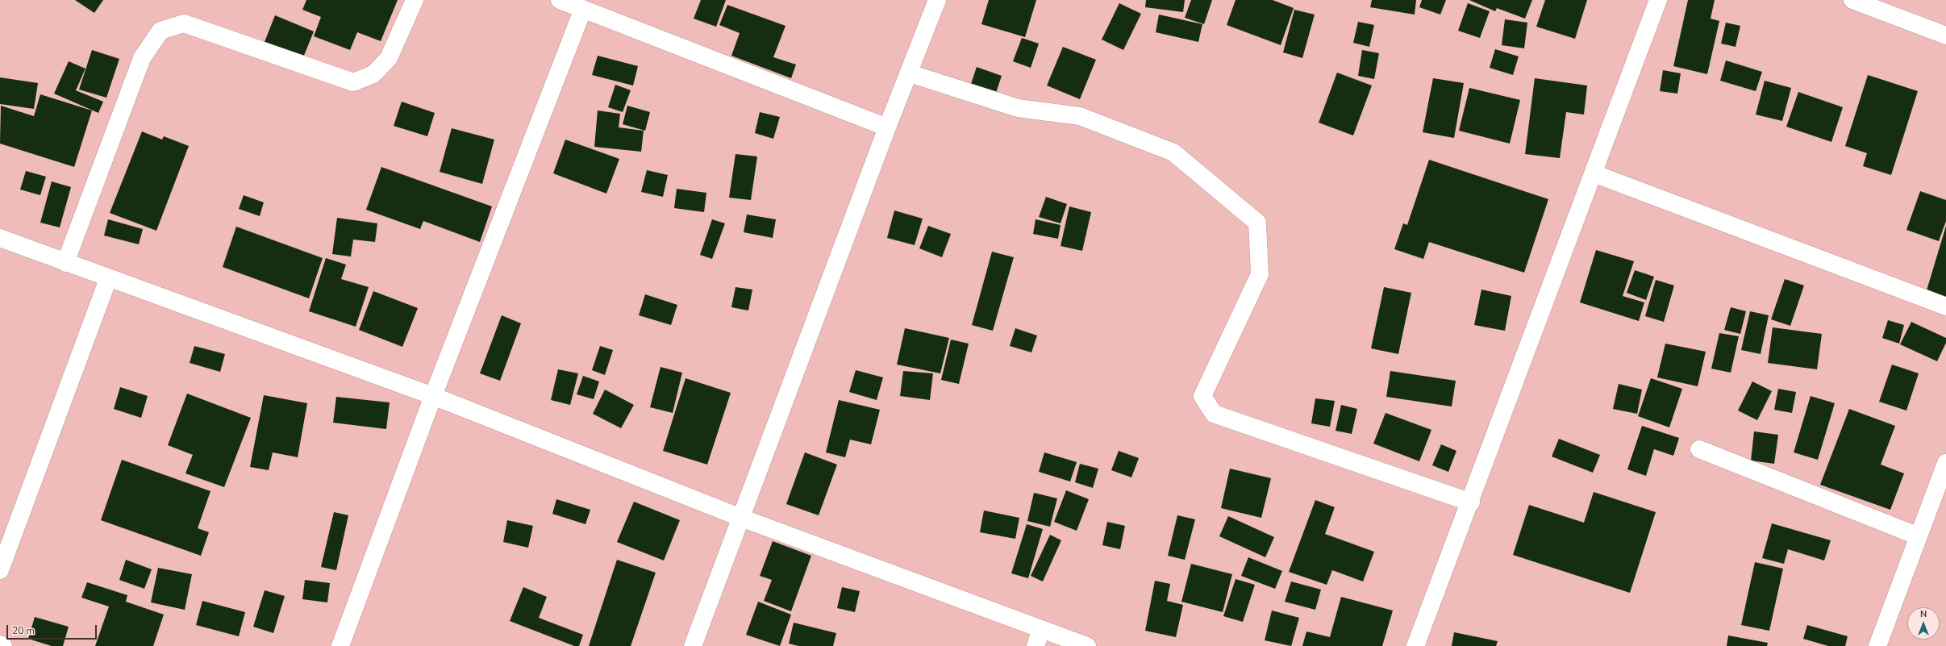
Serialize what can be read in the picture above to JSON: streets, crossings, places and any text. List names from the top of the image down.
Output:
{
  "scale_bar": "20 m",
  "north": "top"
}
